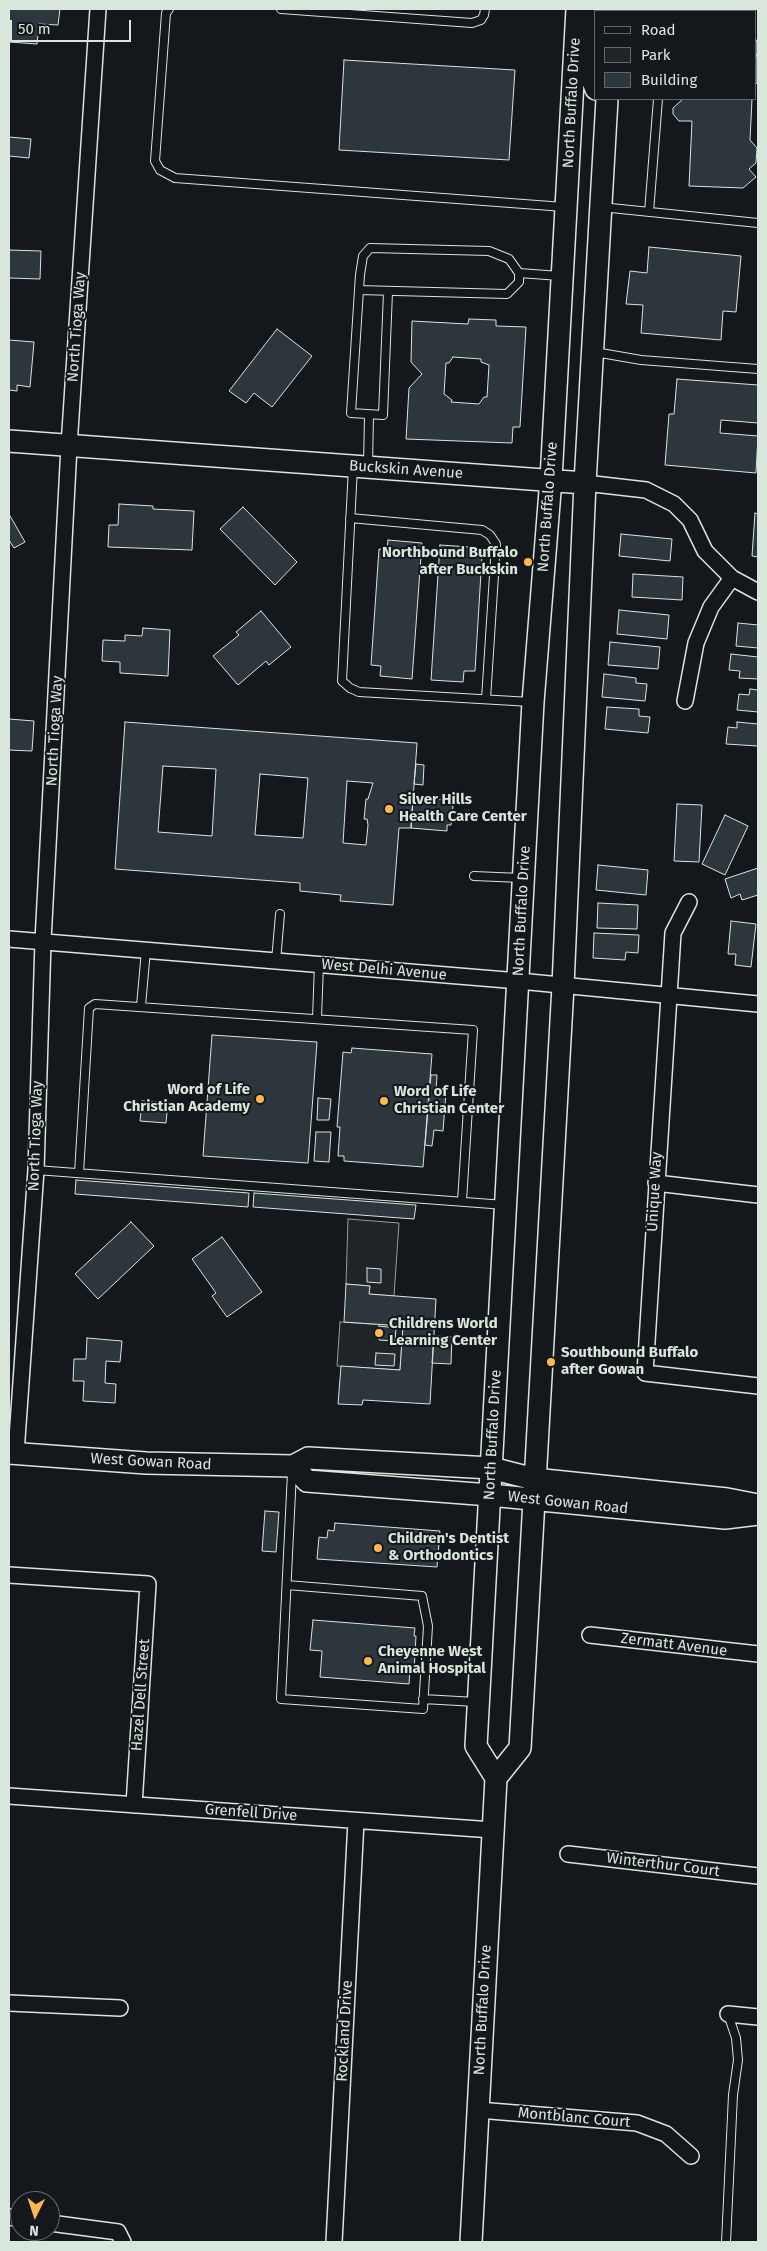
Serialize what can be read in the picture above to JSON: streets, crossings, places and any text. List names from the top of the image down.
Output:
{
  "streets": {
    "main road": ["North Buffalo Drive", "Buckskin Avenue", "West Gowan Road"],
    "street": [
      "North Tioga Way",
      "West Delhi Avenue",
      "Unique Way",
      "Zermatt Avenue",
      "Hazel Dell Street",
      "Grenfell Drive",
      "Winterthur Court",
      "Rockland Drive",
      "Montblanc Court"
    ]
  },
  "crossings": [
    ["North Buffalo Drive", "Buckskin Avenue"],
    ["North Buffalo Drive", "West Delhi Avenue"],
    ["North Buffalo Drive", "West Gowan Road"],
    ["North Buffalo Drive", "Grenfell Drive"],
    ["North Buffalo Drive", "Montblanc Court"],
    ["North Tioga Way", "Buckskin Avenue"],
    ["North Tioga Way", "West Delhi Avenue"],
    ["North Tioga Way", "West Gowan Road"],
    ["West Delhi Avenue", "Unique Way"],
    ["Hazel Dell Street", "Grenfell Drive"],
    ["Grenfell Drive", "Rockland Drive"]
  ],
  "places": [
    "Northbound Buffalo after Buckskin",
    "Silver Hills Health Care Center",
    "Word of Life Christian Academy",
    "Word of Life Christian Center",
    "Childrens World Learning Center",
    "Southbound Buffalo after Gowan",
    "Children's Dentist & Orthodontics",
    "Cheyenne West Animal Hospital"
  ],
  "legend": ["Road", "Park", "Building"],
  "scale_bar": "50 m",
  "north": "bottom"
}
